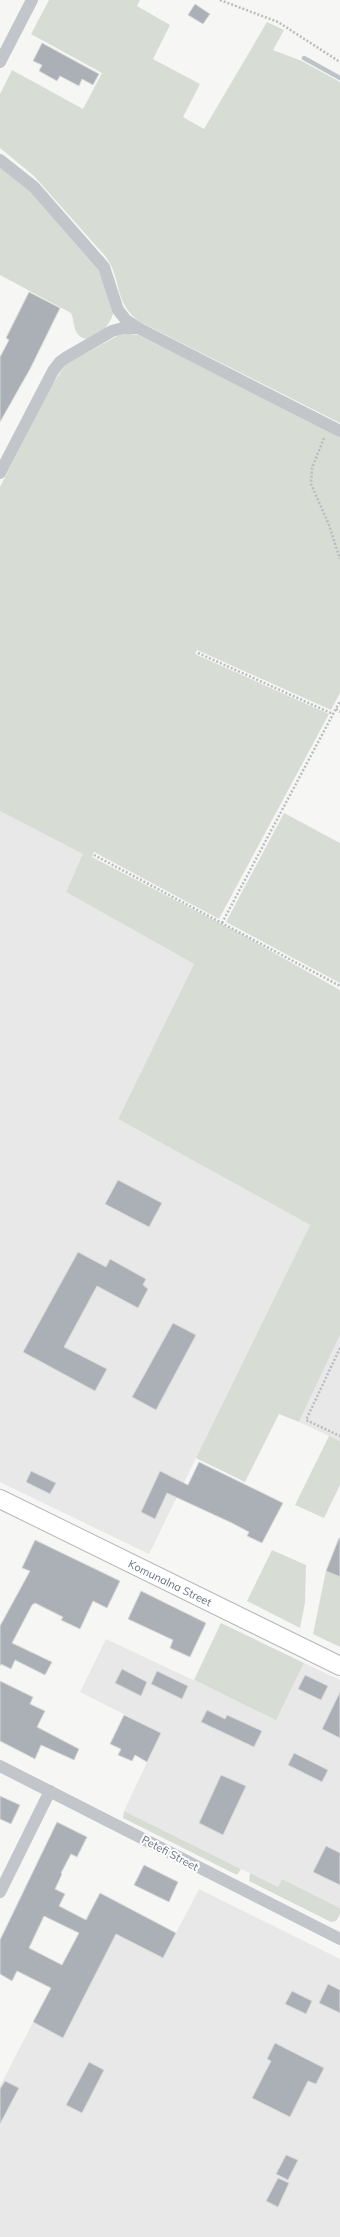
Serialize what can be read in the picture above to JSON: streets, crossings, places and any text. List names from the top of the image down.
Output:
{
  "streets": {
    "main road": ["Komunalna Street"],
    "street": ["Petefi Street"]
  }
}
